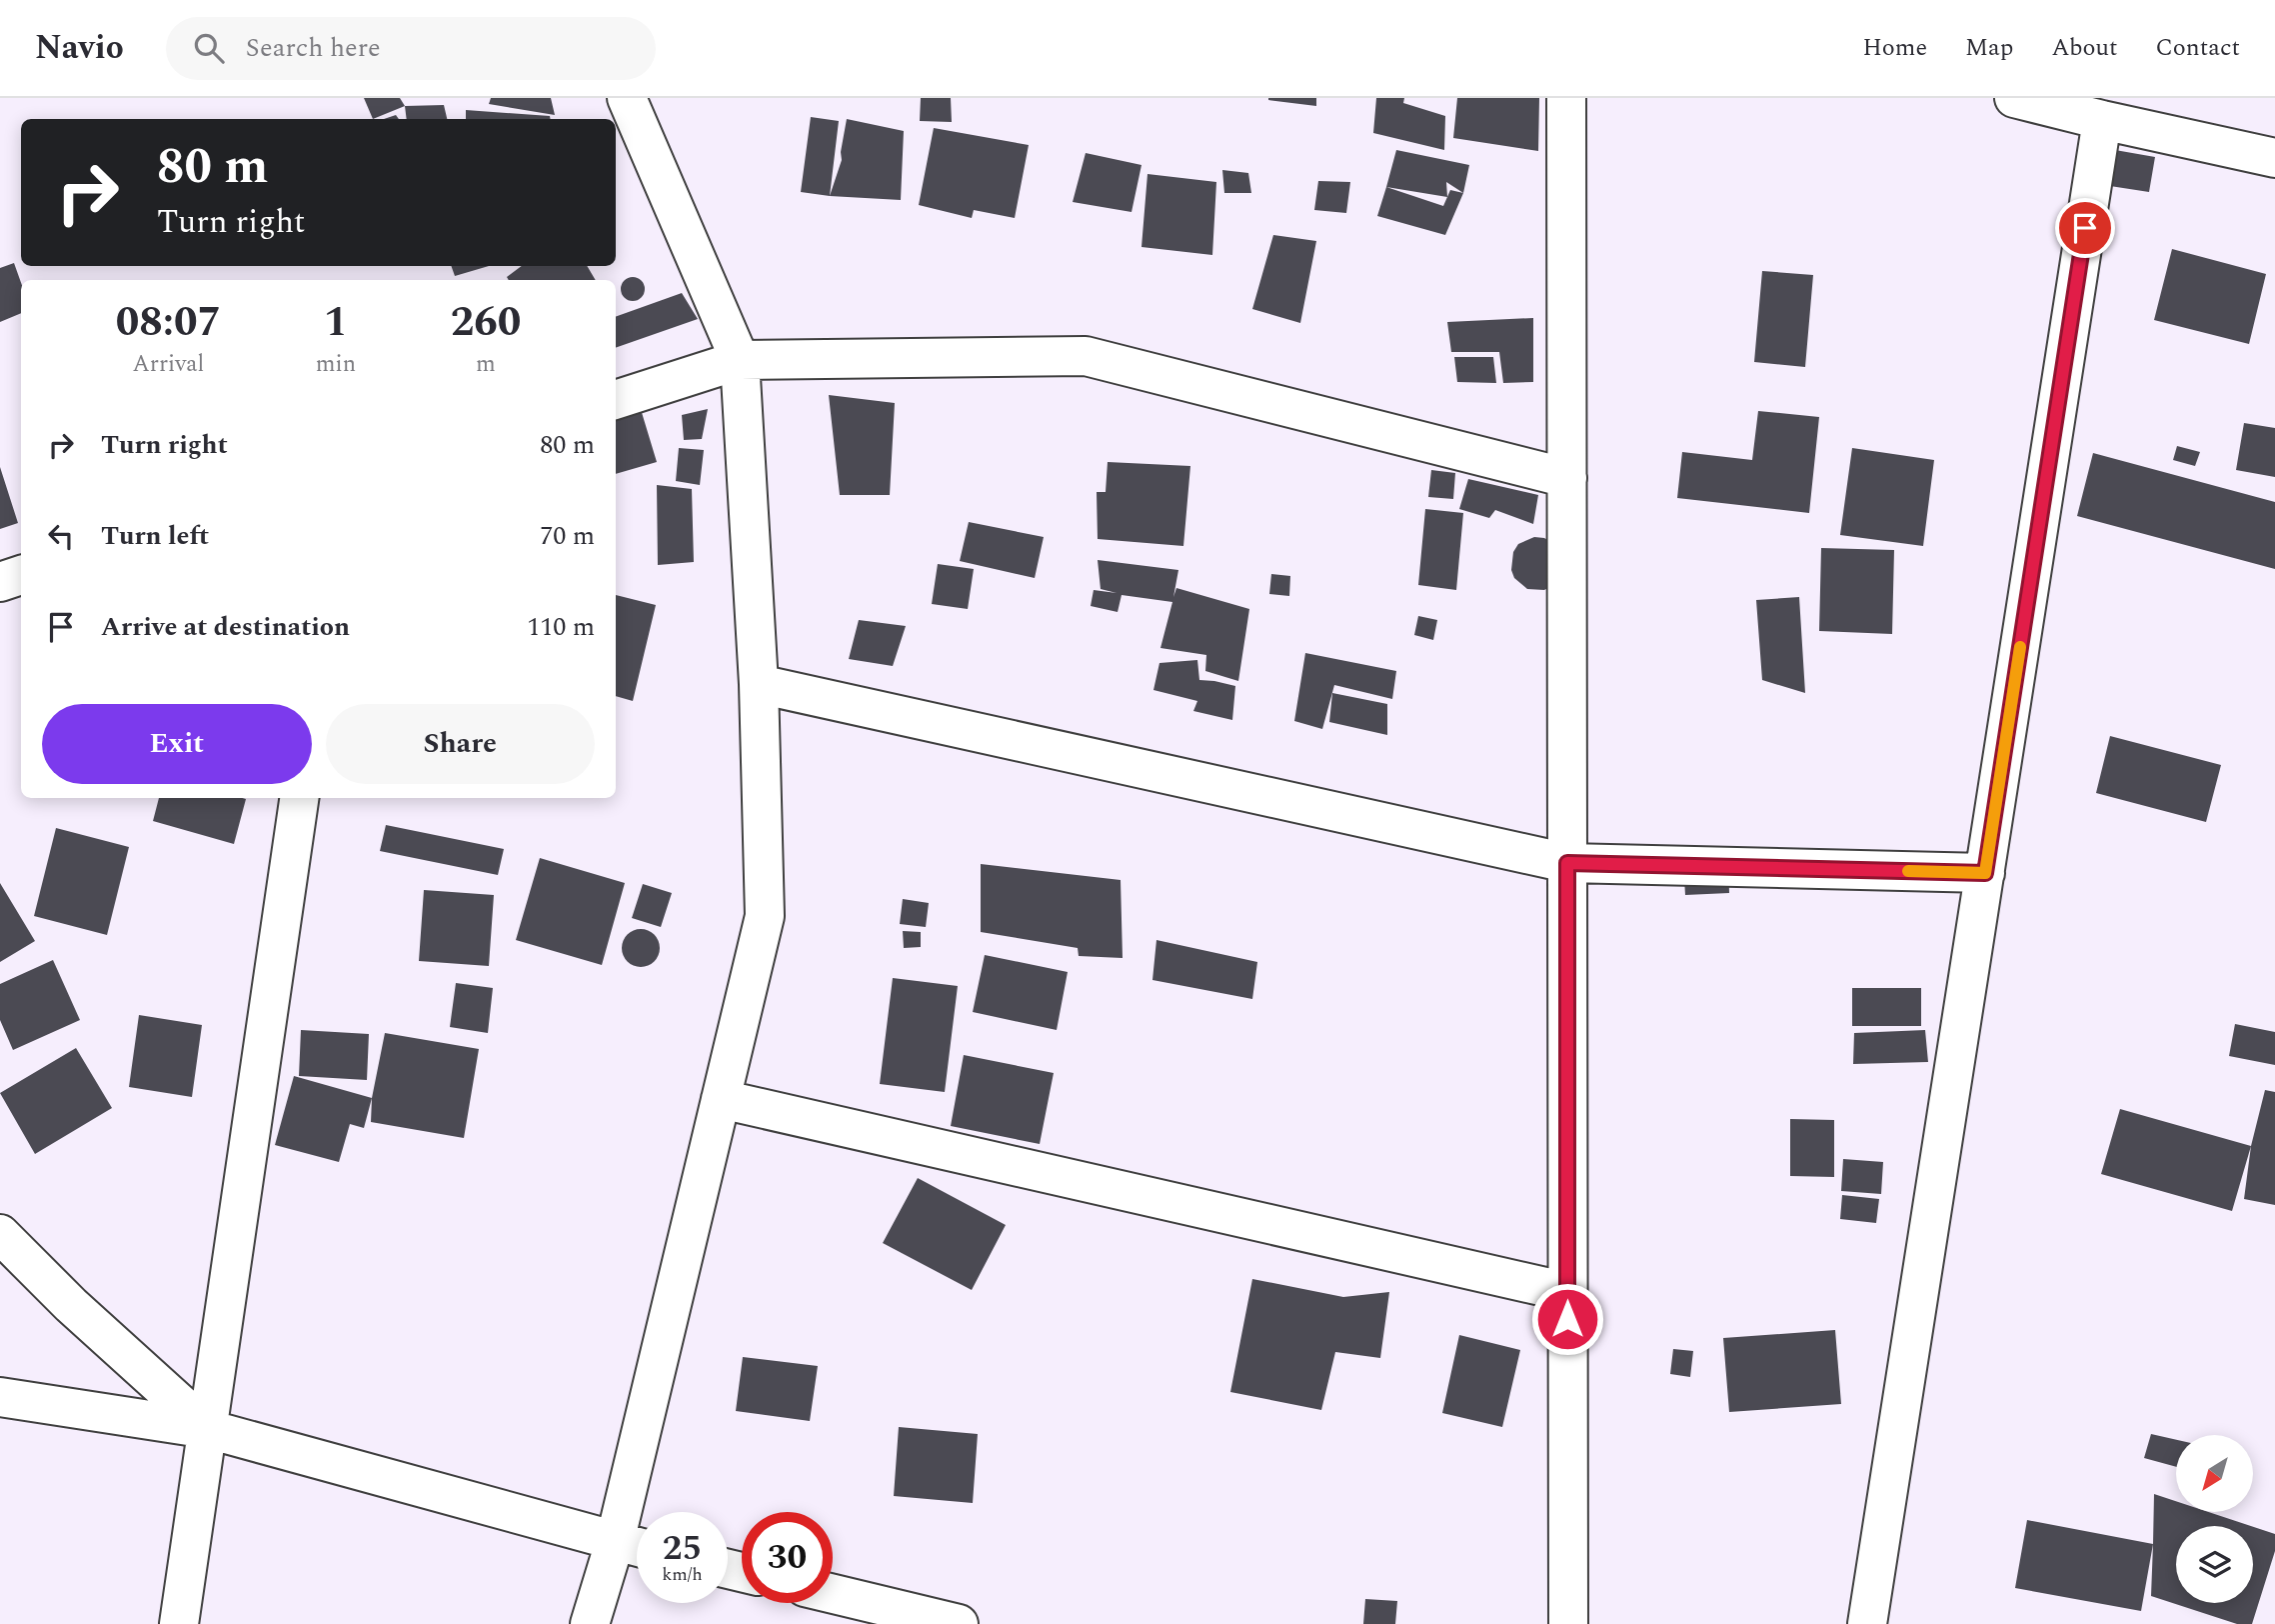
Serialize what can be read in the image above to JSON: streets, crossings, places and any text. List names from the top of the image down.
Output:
{
  "north": "bottom left",
  "page": {
    "header": "Navio",
    "search": "Search here",
    "nav": [
      "Home",
      "Map",
      "About",
      "Contact"
    ],
    "turn": ["80 m", "Turn right"],
    "eta": [
      "08:07",
      "Arrival",
      "1",
      "min",
      "260",
      "m"
    ],
    "list": [
      {
        "name": "Turn right",
        "value": "80 m"
      },
      {
        "name": "Turn left",
        "value": "70 m"
      },
      {
        "name": "Arrive at destination",
        "value": "110 m"
      }
    ],
    "buttons": ["Exit", "Share"],
    "speed": "25 km/h",
    "limit": "30"
  }
}
